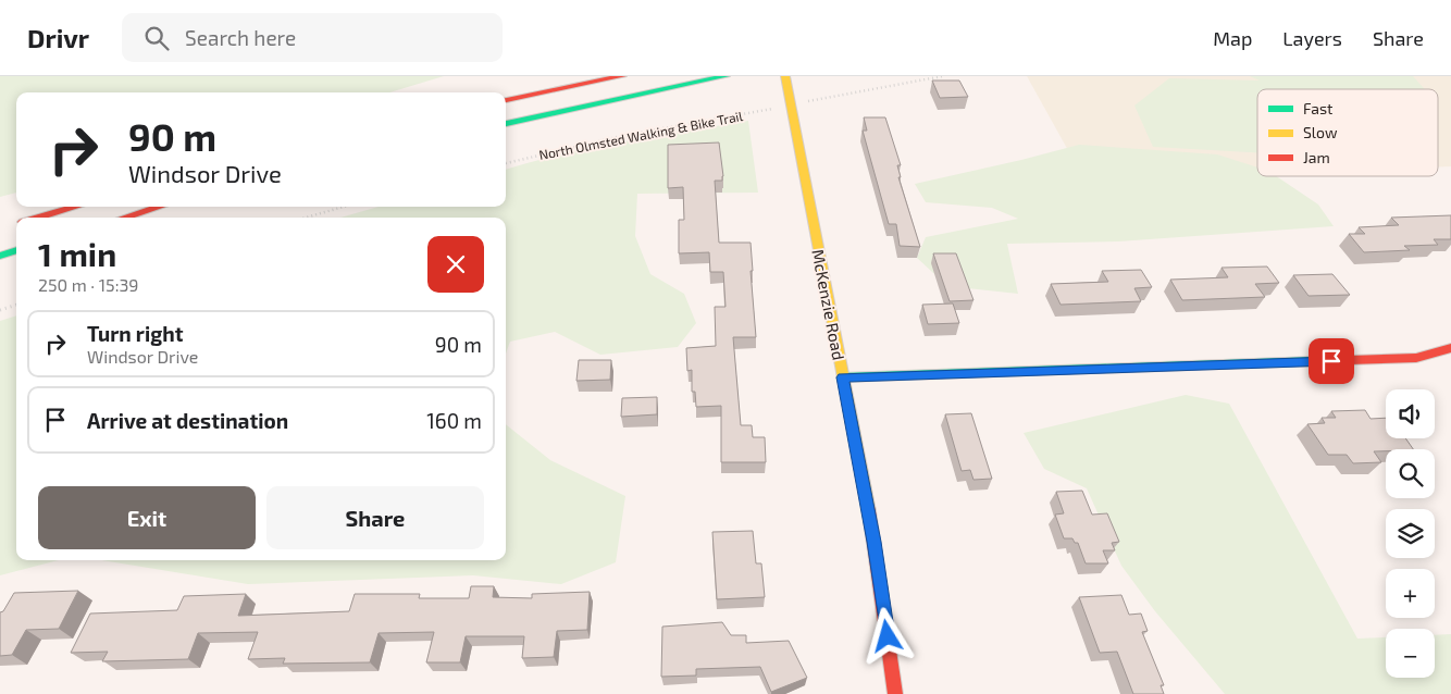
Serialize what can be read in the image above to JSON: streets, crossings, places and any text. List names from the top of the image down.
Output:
{
  "streets": {
    "main road": ["McKenzie Road"],
    "path": ["North Olmsted Walking & Bike Trail"]
  },
  "legend": ["Fast", "Slow", "Jam"],
  "page": {
    "header": "Drivr",
    "search": "Search here",
    "nav": ["Map", "Layers", "Share"],
    "turn": ["90 m", "Windsor Drive"],
    "heading": ["1 min", "250 m · 15:39"],
    "list": [
      {
        "name": "Turn right",
        "note": "Windsor Drive",
        "value": "90 m"
      },
      {
        "name": "Arrive at destination",
        "value": "160 m"
      }
    ],
    "map_buttons": ["+", "−"],
    "buttons": ["Exit", "Share"]
  }
}
